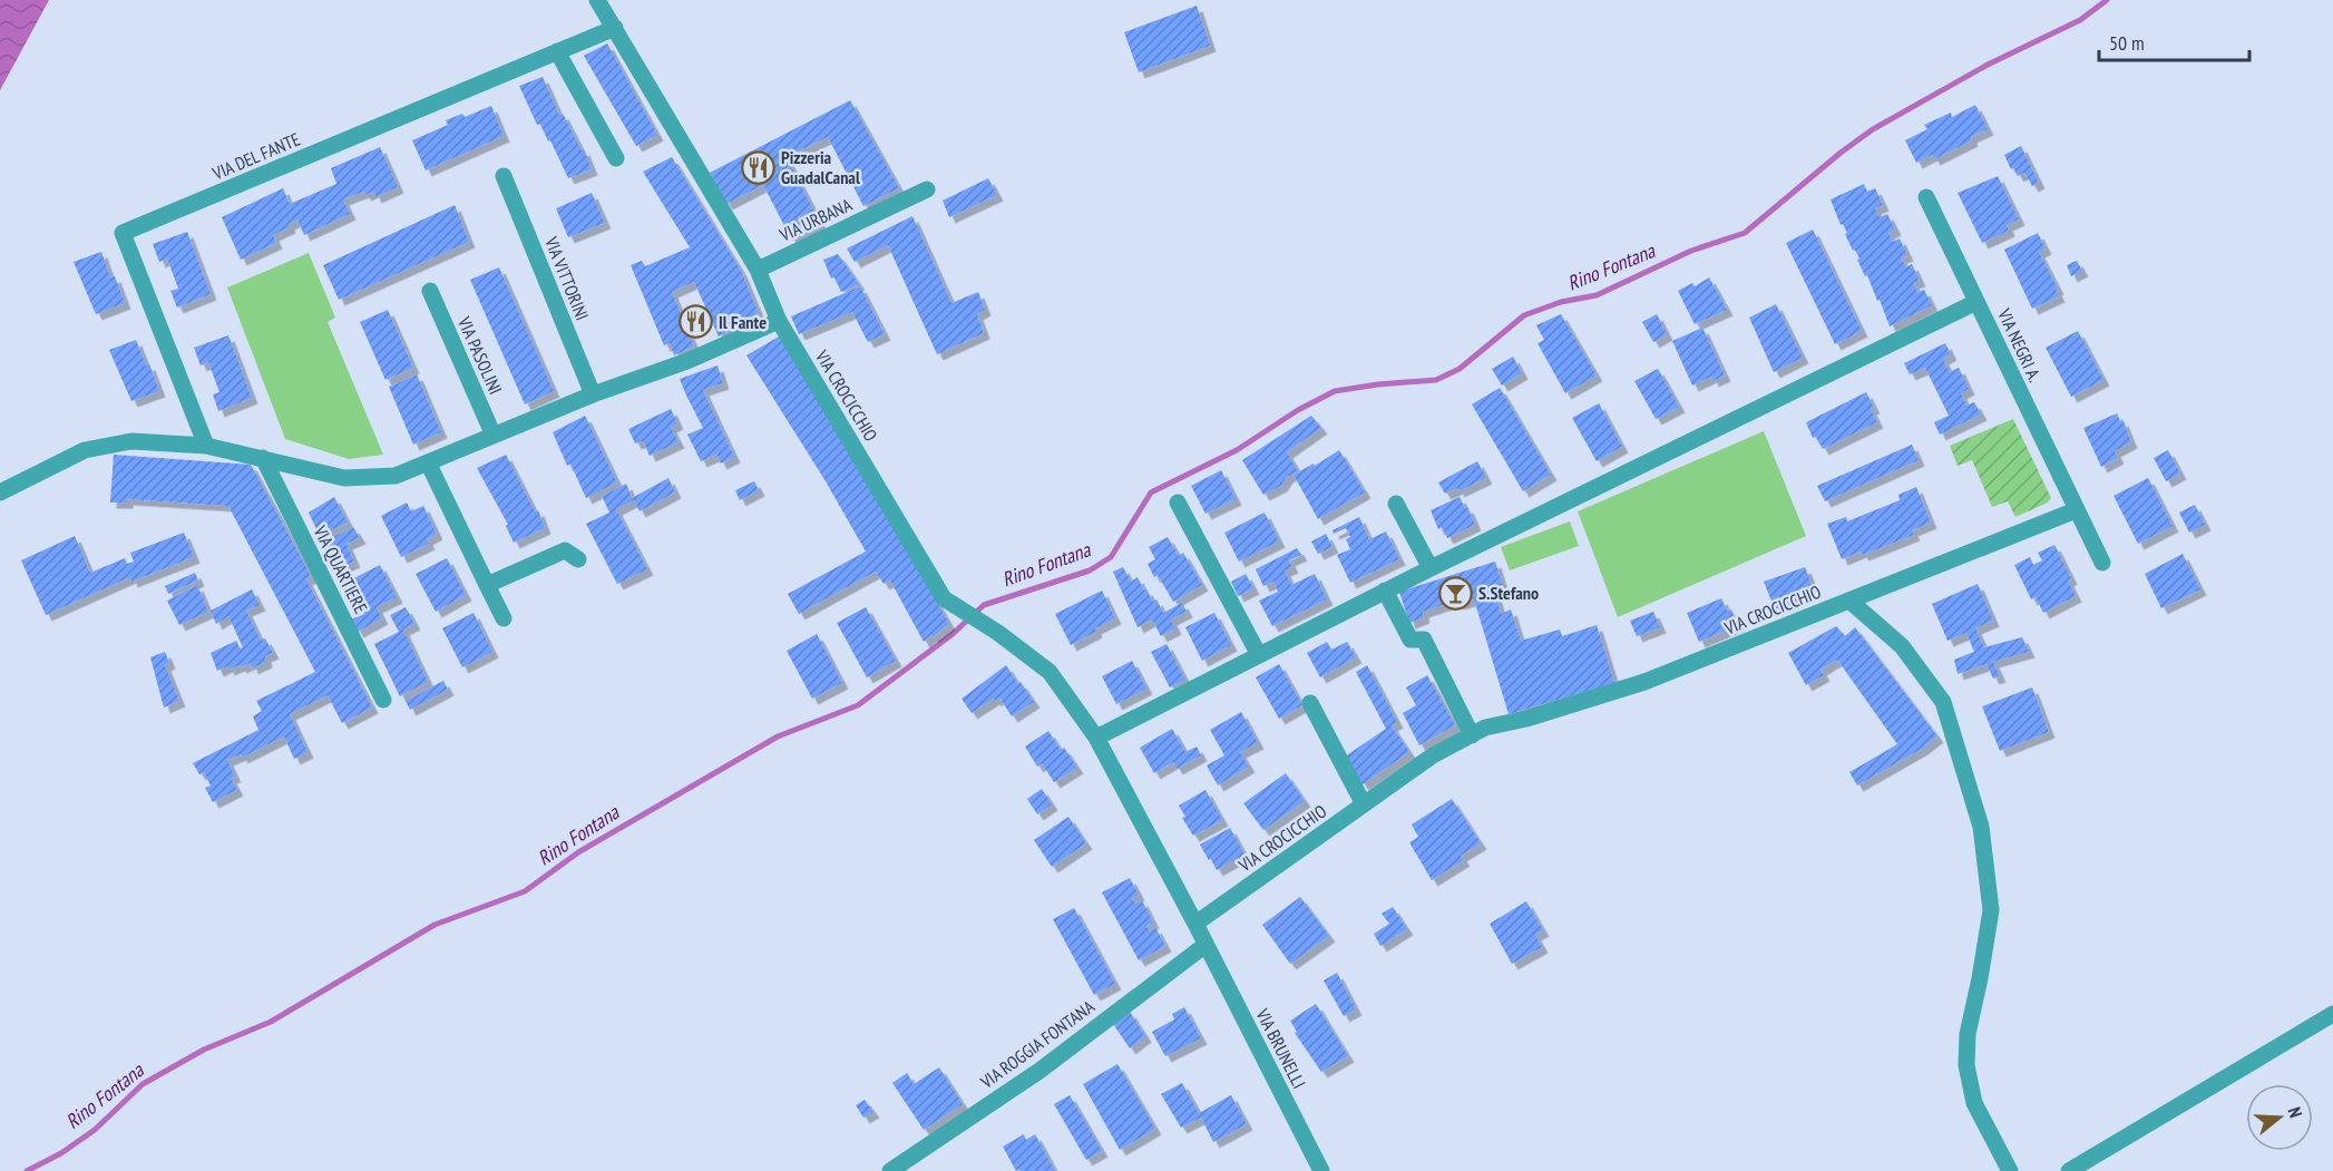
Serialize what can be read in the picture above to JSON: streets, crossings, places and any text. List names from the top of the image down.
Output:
{
  "streets": {
    "street": [
      "VIA DEL FANTE",
      "VIA URBANA",
      "VIA VITTORINI",
      "VIA NEGRI A.",
      "VIA PASOLINI",
      "VIA CROCICCHIO",
      "VIA QUARTIERE",
      "VIA ROGGIA FONTANA",
      "VIA BRUNELLI"
    ]
  },
  "crossings": [
    ["VIA DEL FANTE", "VIA CROCICCHIO"],
    ["VIA URBANA", "VIA CROCICCHIO"],
    ["VIA CROCICCHIO", "VIA ROGGIA FONTANA"],
    ["VIA CROCICCHIO", "VIA BRUNELLI"],
    ["VIA ROGGIA FONTANA", "VIA BRUNELLI"]
  ],
  "water": ["Rino Fontana"],
  "places": {
    "restaurant": ["Pizzeria GuadalCanal", "Il Fante"],
    "bar": ["S.Stefano"]
  },
  "scale_bar": "50 m",
  "north": "right"
}
